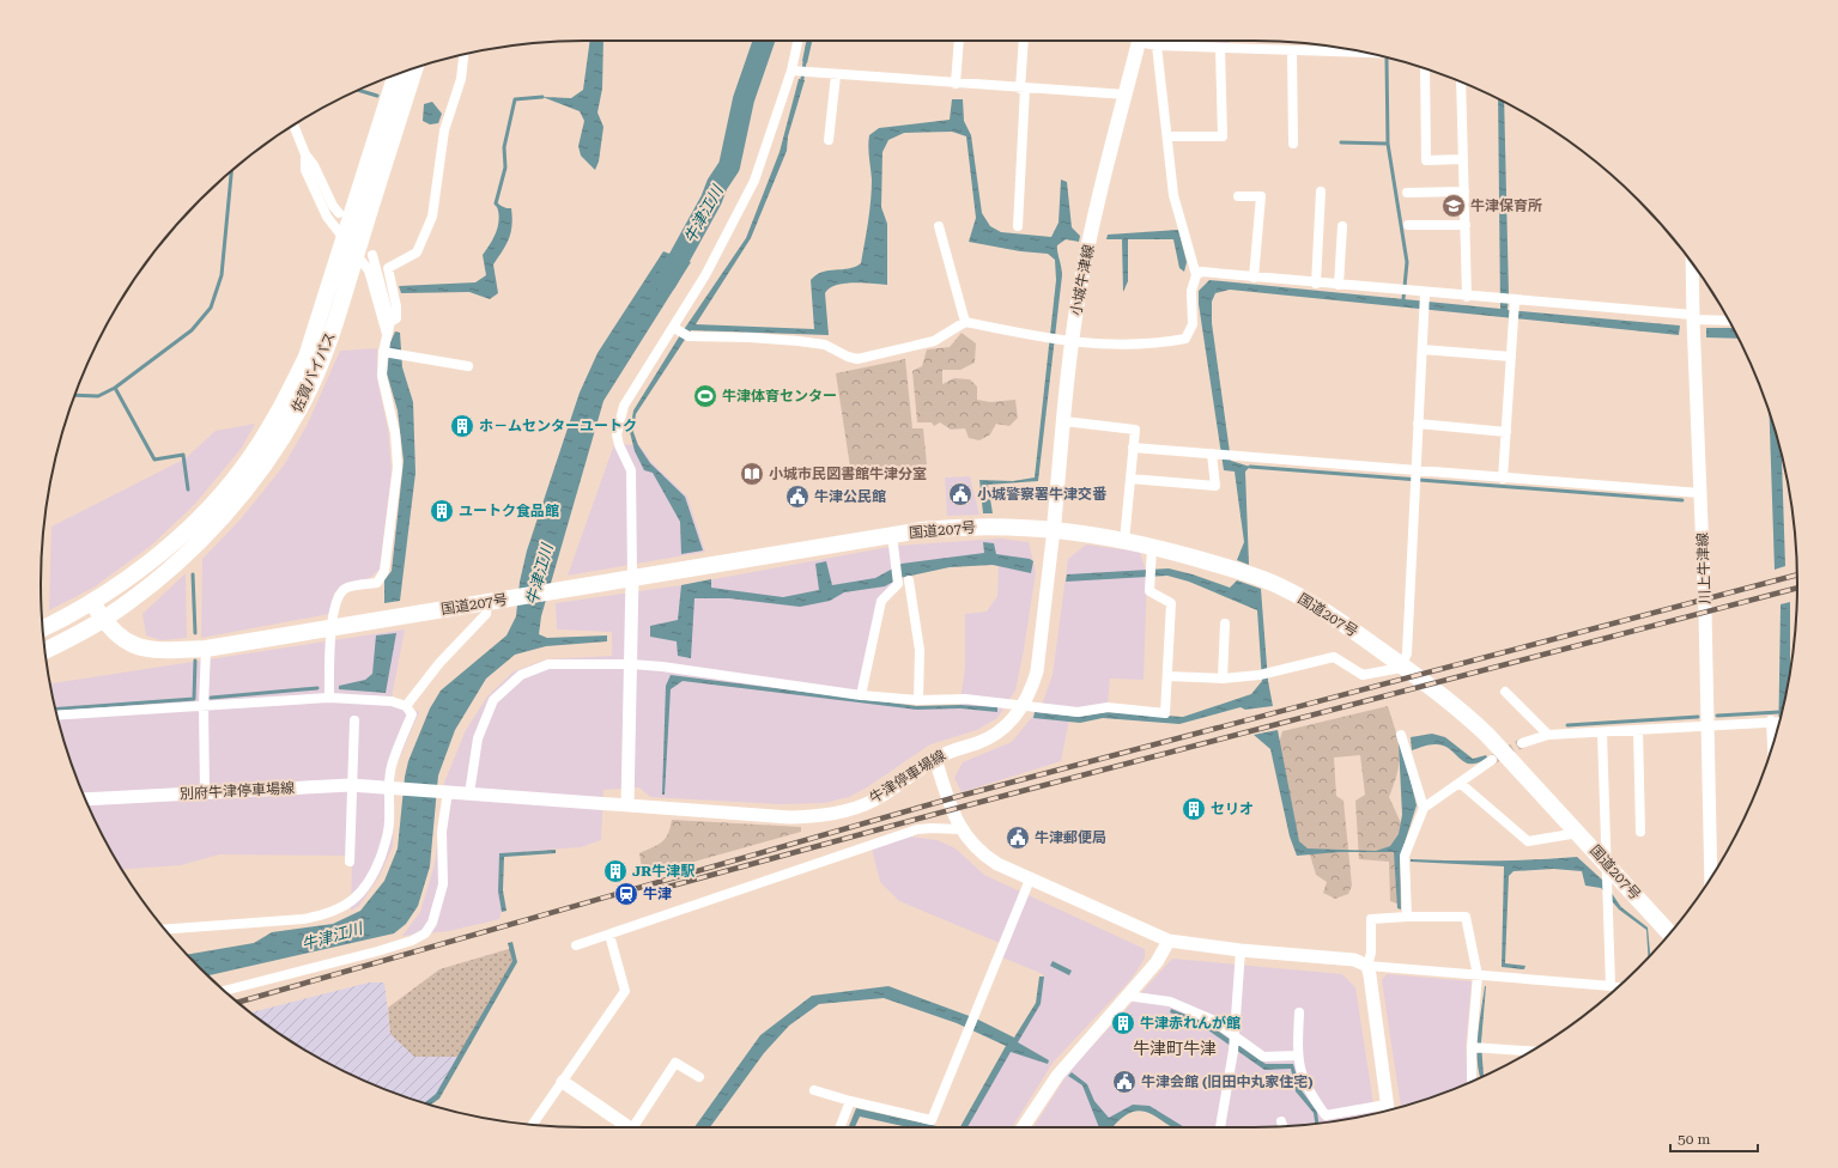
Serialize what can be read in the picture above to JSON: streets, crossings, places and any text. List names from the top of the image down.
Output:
{
  "streets": {
    "highway": ["佐賀バイパス", "国道207号"],
    "main road": [
      "小城牛津線",
      "川上牛津線",
      "牛津停車場線",
      "別府牛津停車場線"
    ]
  },
  "crossings": [
    ["小城牛津線", "国道207号"],
    ["小城牛津線", "牛津停車場線"],
    ["佐賀バイパス", "国道207号"],
    ["国道207号", "牛津停車場線"]
  ],
  "districts": ["牛津町牛津"],
  "water": ["牛津江川"],
  "places": {
    "school or university": ["牛津保育所"],
    "sports": ["牛津体育センター"],
    "building": [
      "ホ－ムセンターユートク",
      "ユートク食品館",
      "セリオ",
      "JR牛津駅",
      "牛津赤れんが館"
    ],
    "library": ["小城市民図書館牛津分室"],
    "public building": [
      "小城警察署牛津交番",
      "牛津公民館",
      "牛津郵便局",
      "牛津会館 (旧田中丸家住宅)"
    ],
    "station": ["牛津"]
  },
  "scale_bar": "50 m"
}
